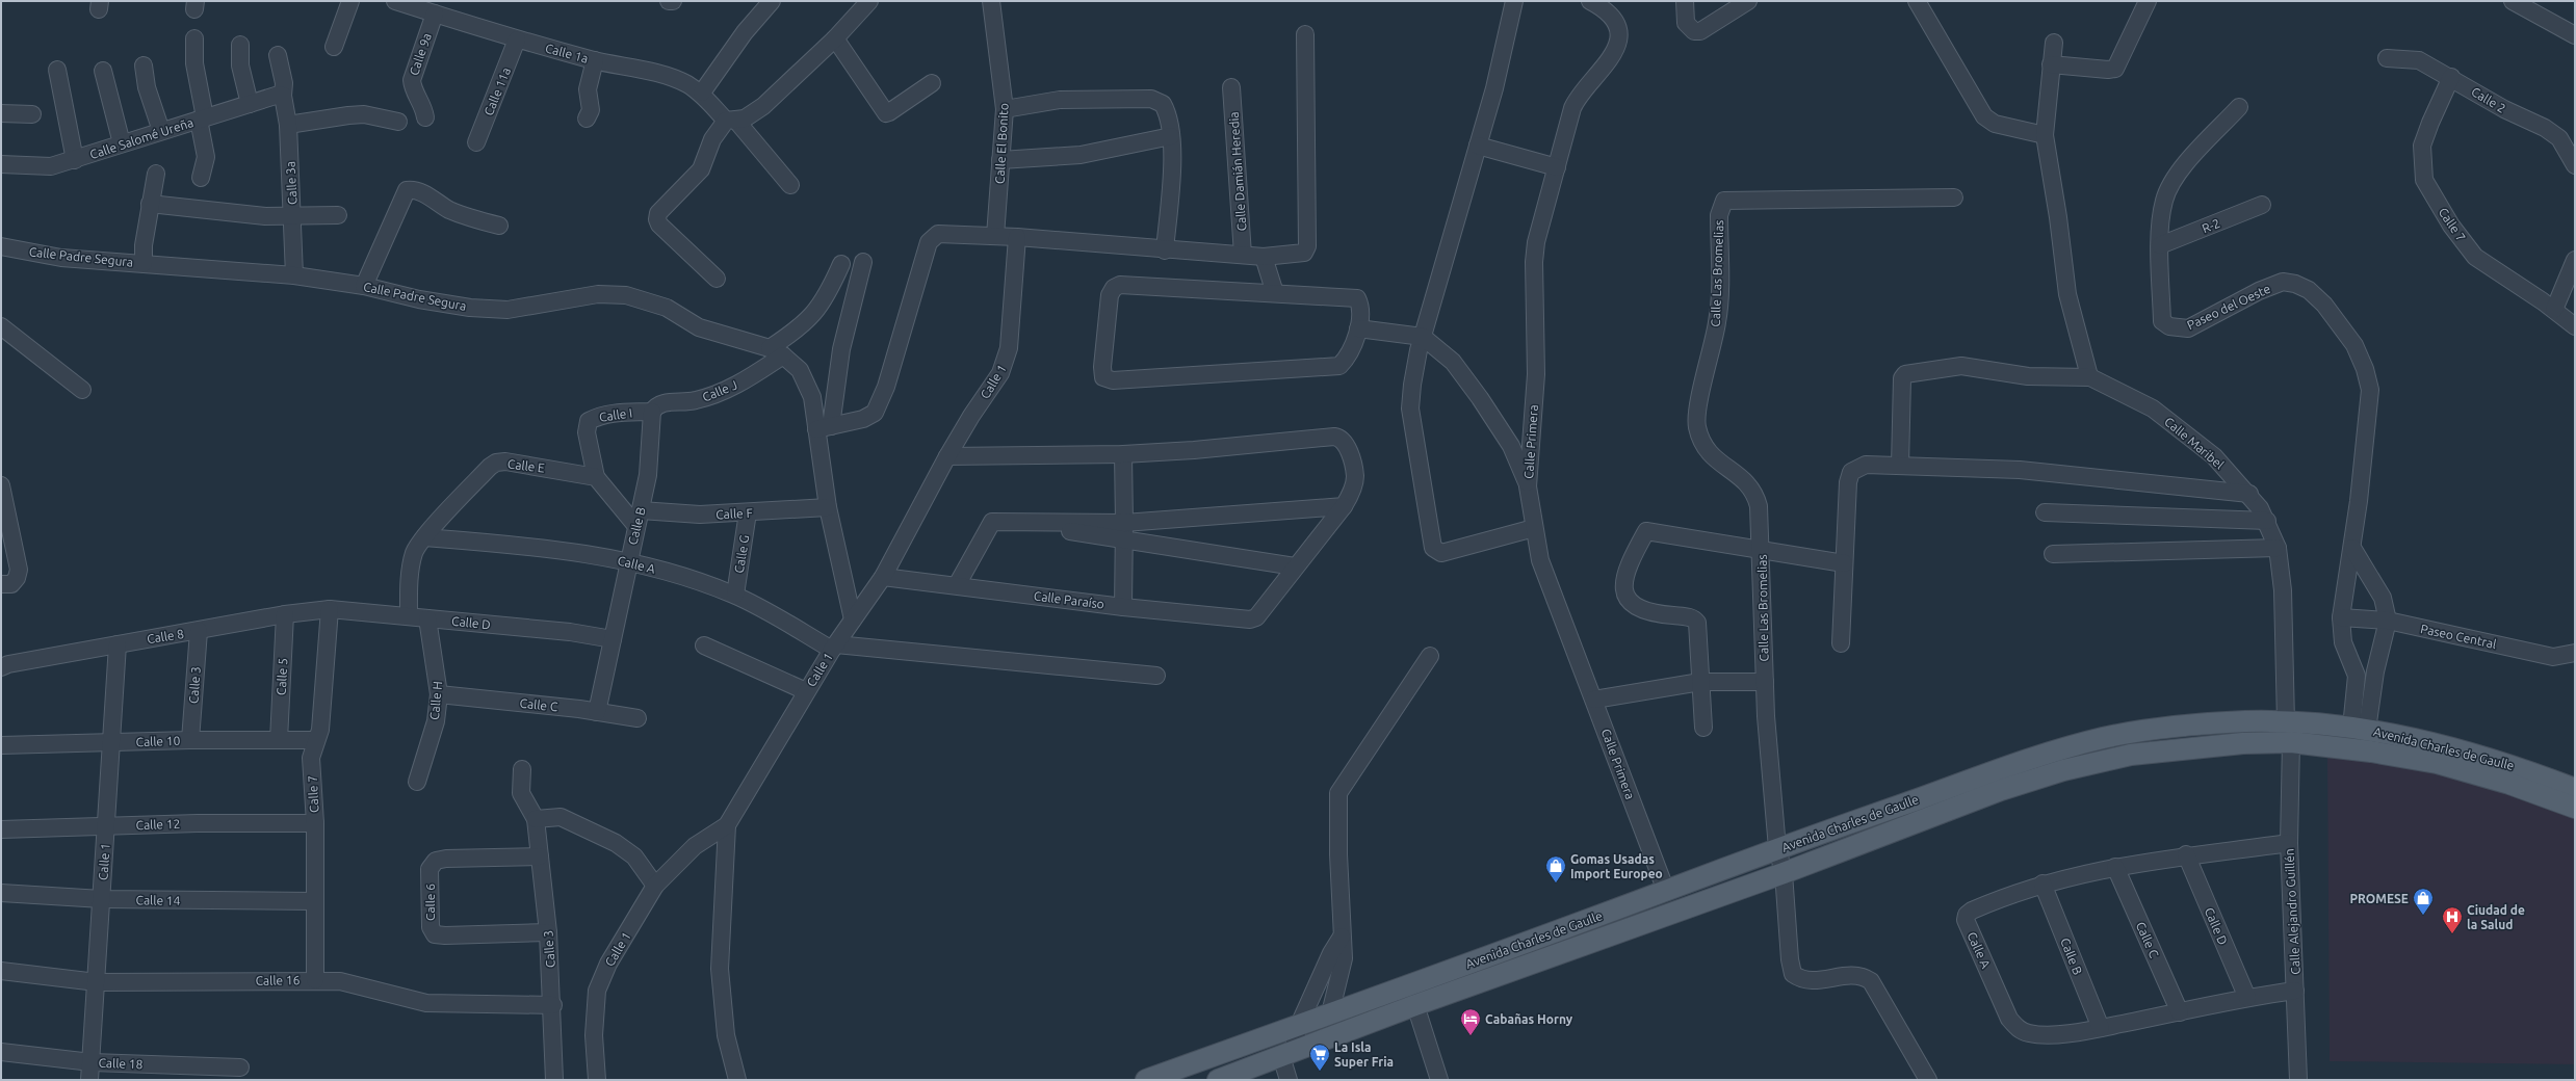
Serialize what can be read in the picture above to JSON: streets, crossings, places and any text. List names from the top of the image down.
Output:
{
  "streets": {
    "main road": ["Avenida Charles de Gaulle"],
    "street": [
      "Calle 1a",
      "Calle 9a",
      "Calle 11a",
      "Calle 2",
      "Calle Salomé Ureña",
      "Calle El Bonito",
      "Calle Damián Heredia",
      "Calle 3a",
      "Calle 7",
      "R-2",
      "Calle Padre Segura",
      "Calle Las Bromelias",
      "Paseo del Oeste",
      "Calle 1",
      "Calle J",
      "Calle I",
      "Calle Primera",
      "Calle Maribel",
      "Calle E",
      "Calle F",
      "Calle B",
      "Calle G",
      "Calle A",
      "Calle Paraíso",
      "Calle D",
      "Calle 8",
      "Paseo Central",
      "Calle 5",
      "Calle 3",
      "Calle H",
      "Calle C",
      "Calle 10",
      "Calle 12",
      "Calle 14",
      "Calle 6",
      "Calle Alejandro Guillén",
      "Calle 16",
      "Calle 18"
    ]
  },
  "crossings": [
    ["Calle 1a", "Calle 9a"],
    ["Calle 1a", "Calle 11a"],
    ["Calle 2", "Calle 7"],
    ["Calle Salomé Ureña", "Calle 3a"],
    ["Calle 3a", "Calle Padre Segura"],
    ["Calle 7", "Calle D"],
    ["Calle 7", "Calle 8"],
    ["Calle 7", "Calle 10"],
    ["Calle 7", "Calle 12"],
    ["Calle 7", "Calle 14"],
    ["Calle 7", "Calle 16"],
    ["R-2", "Paseo del Oeste"],
    ["Calle Padre Segura", "Calle J"],
    ["Calle Las Bromelias", "Avenida Charles de Gaulle"],
    ["Paseo del Oeste", "Paseo Central"],
    ["Paseo del Oeste", "Avenida Charles de Gaulle"],
    ["Calle 1", "Calle A"],
    ["Calle 1", "Calle Paraíso"],
    ["Calle 1", "Calle 8"],
    ["Calle 1", "Calle 10"],
    ["Calle 1", "Calle 12"],
    ["Calle 1", "Calle 14"],
    ["Calle 1", "Calle 16"],
    ["Calle 1", "Calle 18"],
    ["Calle J", "Calle I"],
    ["Calle J", "Calle B"],
    ["Calle I", "Calle E"],
    ["Calle I", "Calle B"],
    ["Calle Primera", "Avenida Charles de Gaulle"],
    ["Calle Maribel", "Avenida Charles de Gaulle"],
    ["Calle Maribel", "Calle Alejandro Guillén"],
    ["Calle E", "Calle A"],
    ["Calle F", "Calle B"],
    ["Calle F", "Calle G"],
    ["Calle B", "Calle A"],
    ["Calle B", "Calle D"],
    ["Calle B", "Calle C"],
    ["Calle G", "Calle A"],
    ["Calle A", "Calle D"],
    ["Calle A", "Calle C"],
    ["Calle A", "Calle Alejandro Guillén"],
    ["Calle D", "Calle 8"],
    ["Calle D", "Calle H"],
    ["Calle 8", "Calle 5"],
    ["Calle 8", "Calle 3"],
    ["Calle 5", "Calle 10"],
    ["Calle 3", "Calle 10"],
    ["Calle 3", "Calle 6"],
    ["Calle 3", "Calle 16"],
    ["Calle H", "Calle C"],
    ["Avenida Charles de Gaulle", "Calle Alejandro Guillén"]
  ],
  "places": {
    "shop": ["Gomas Usadas Import Europeo", "PROMESE"],
    "hospital": ["Ciudad de la Salud"],
    "hotel": ["Cabañas Horny"],
    "supermarket": ["La Isla Super Fria"]
  }
}
